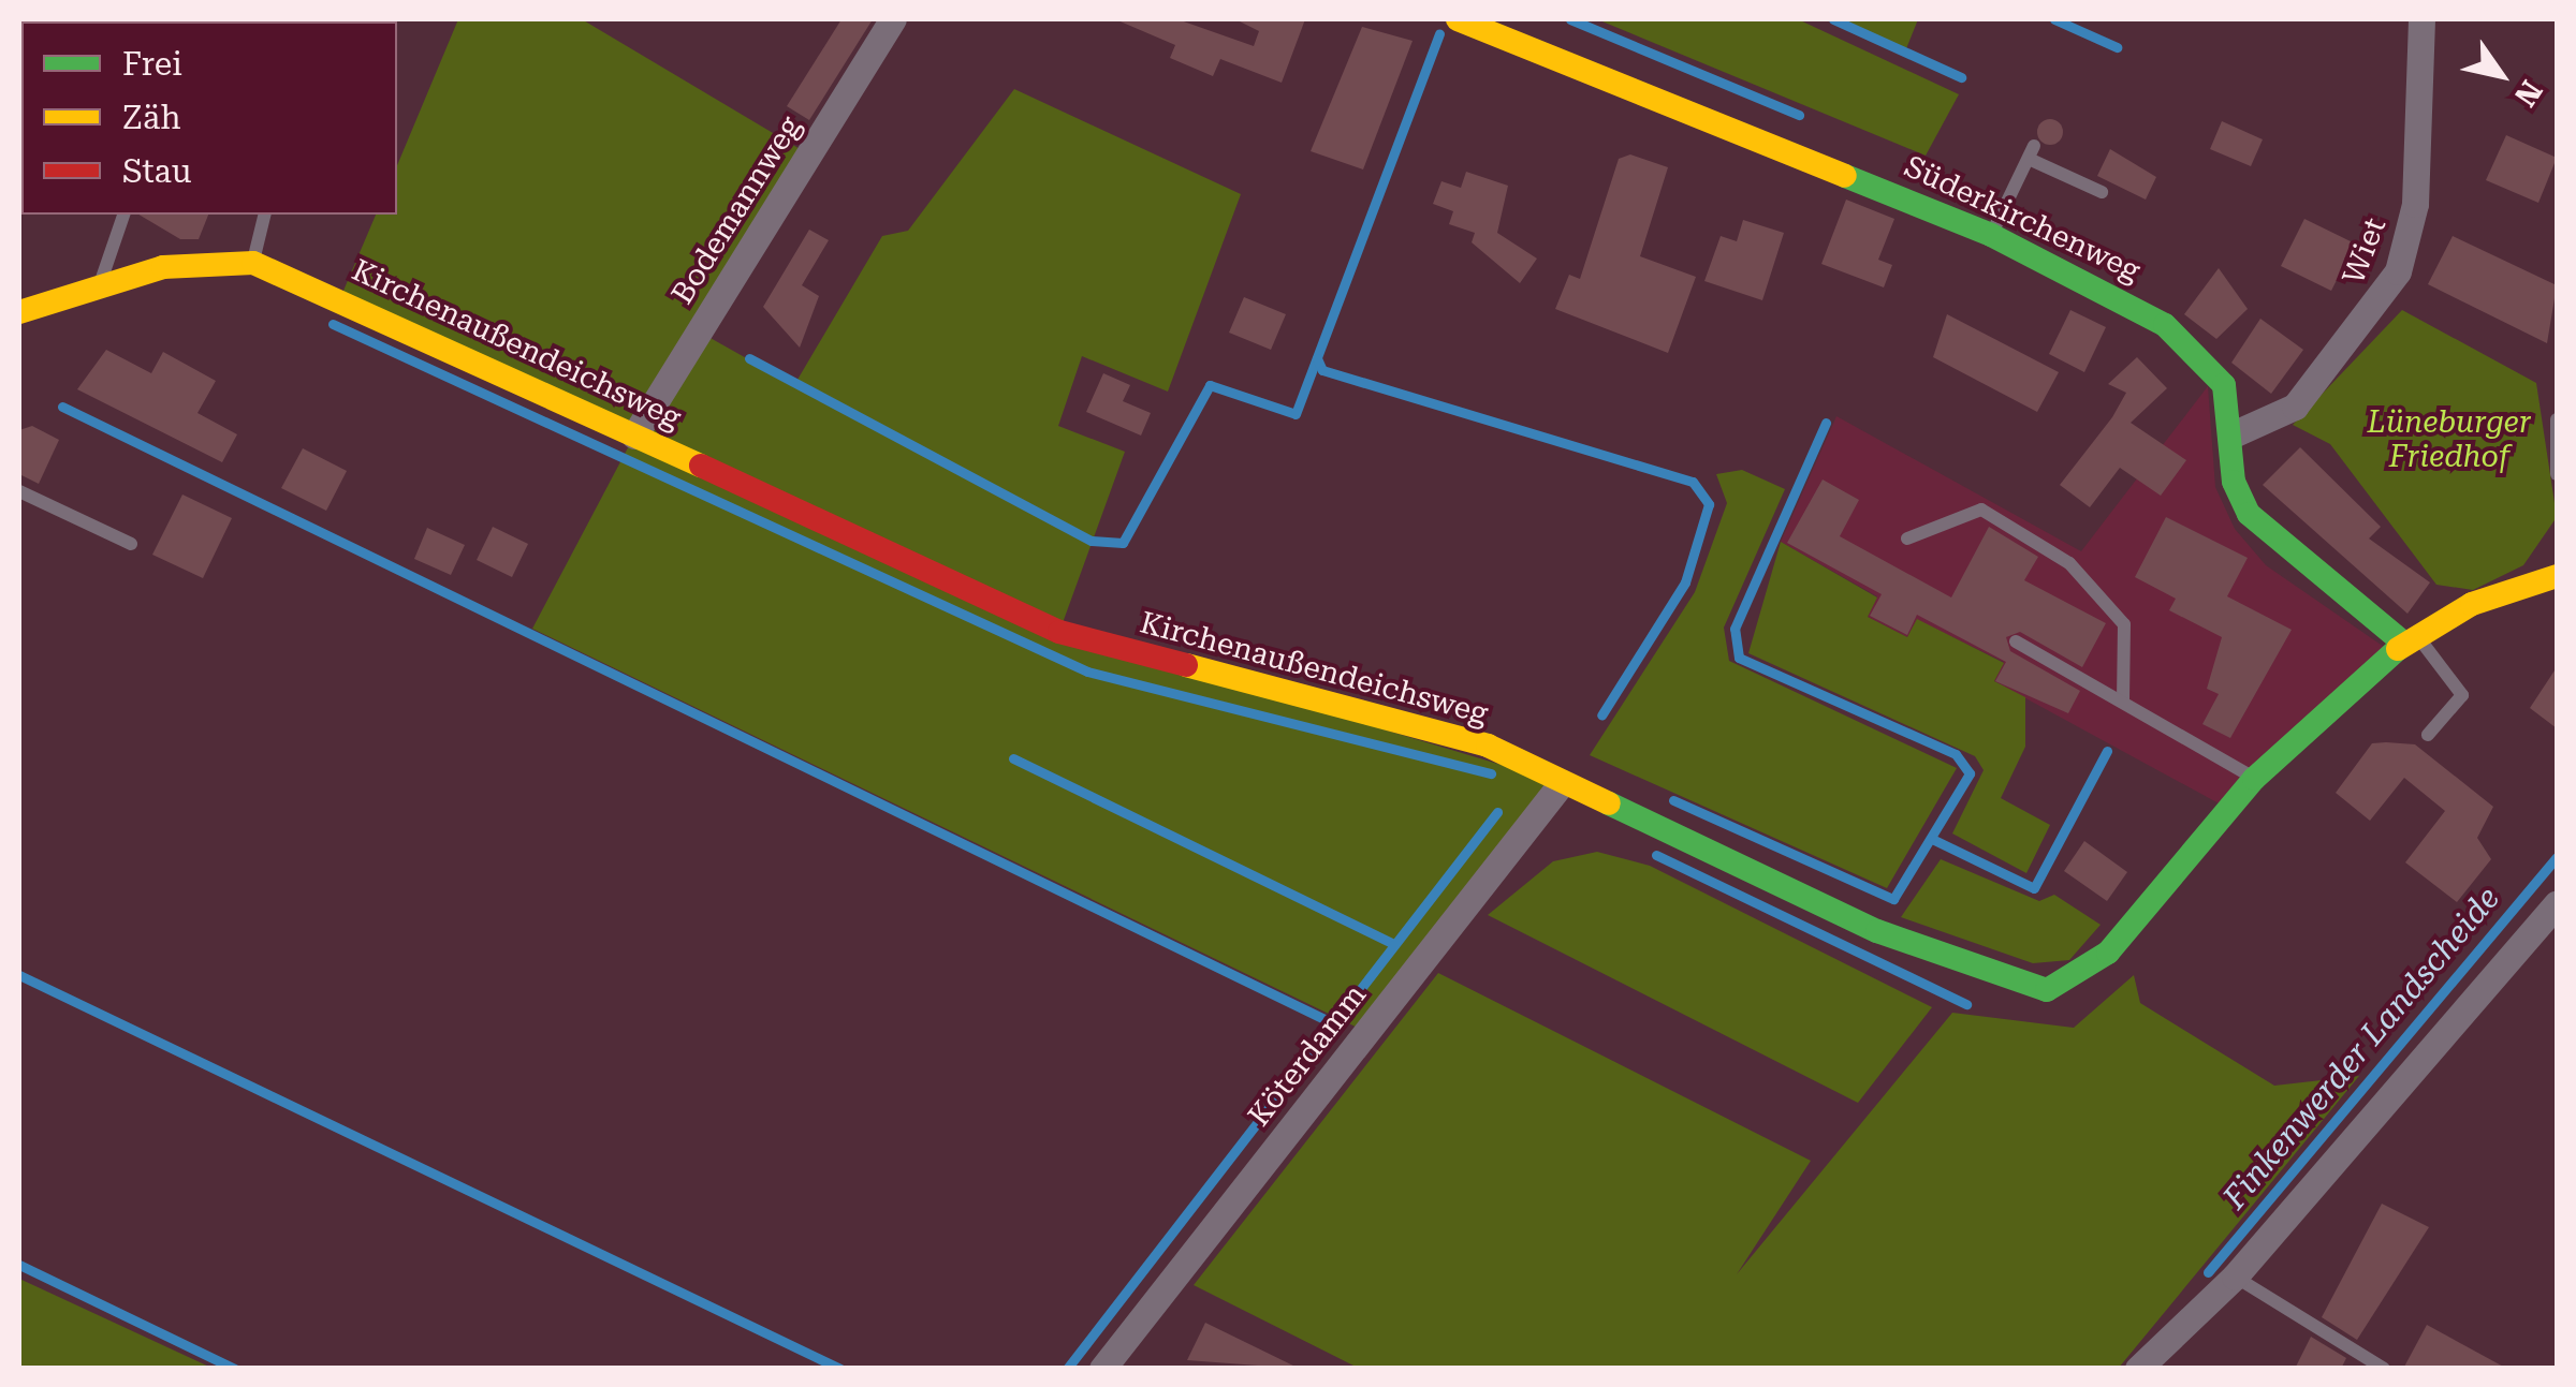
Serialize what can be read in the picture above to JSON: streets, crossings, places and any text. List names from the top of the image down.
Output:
{
  "streets": {
    "street": [
      "Bodemannweg",
      "Süderkirchenweg",
      "Wiet",
      "Kirchenaußendeichsweg",
      "Köterdamm"
    ]
  },
  "crossings": [
    ["Bodemannweg", "Kirchenaußendeichsweg"],
    ["Süderkirchenweg", "Wiet"],
    ["Süderkirchenweg", "Kirchenaußendeichsweg"],
    ["Kirchenaußendeichsweg", "Köterdamm"]
  ],
  "water": ["Finkenwerder Landscheide"],
  "parks": ["Lüneburger Friedhof"],
  "legend": ["Frei", "Zäh", "Stau"],
  "north": "bottom right"
}
